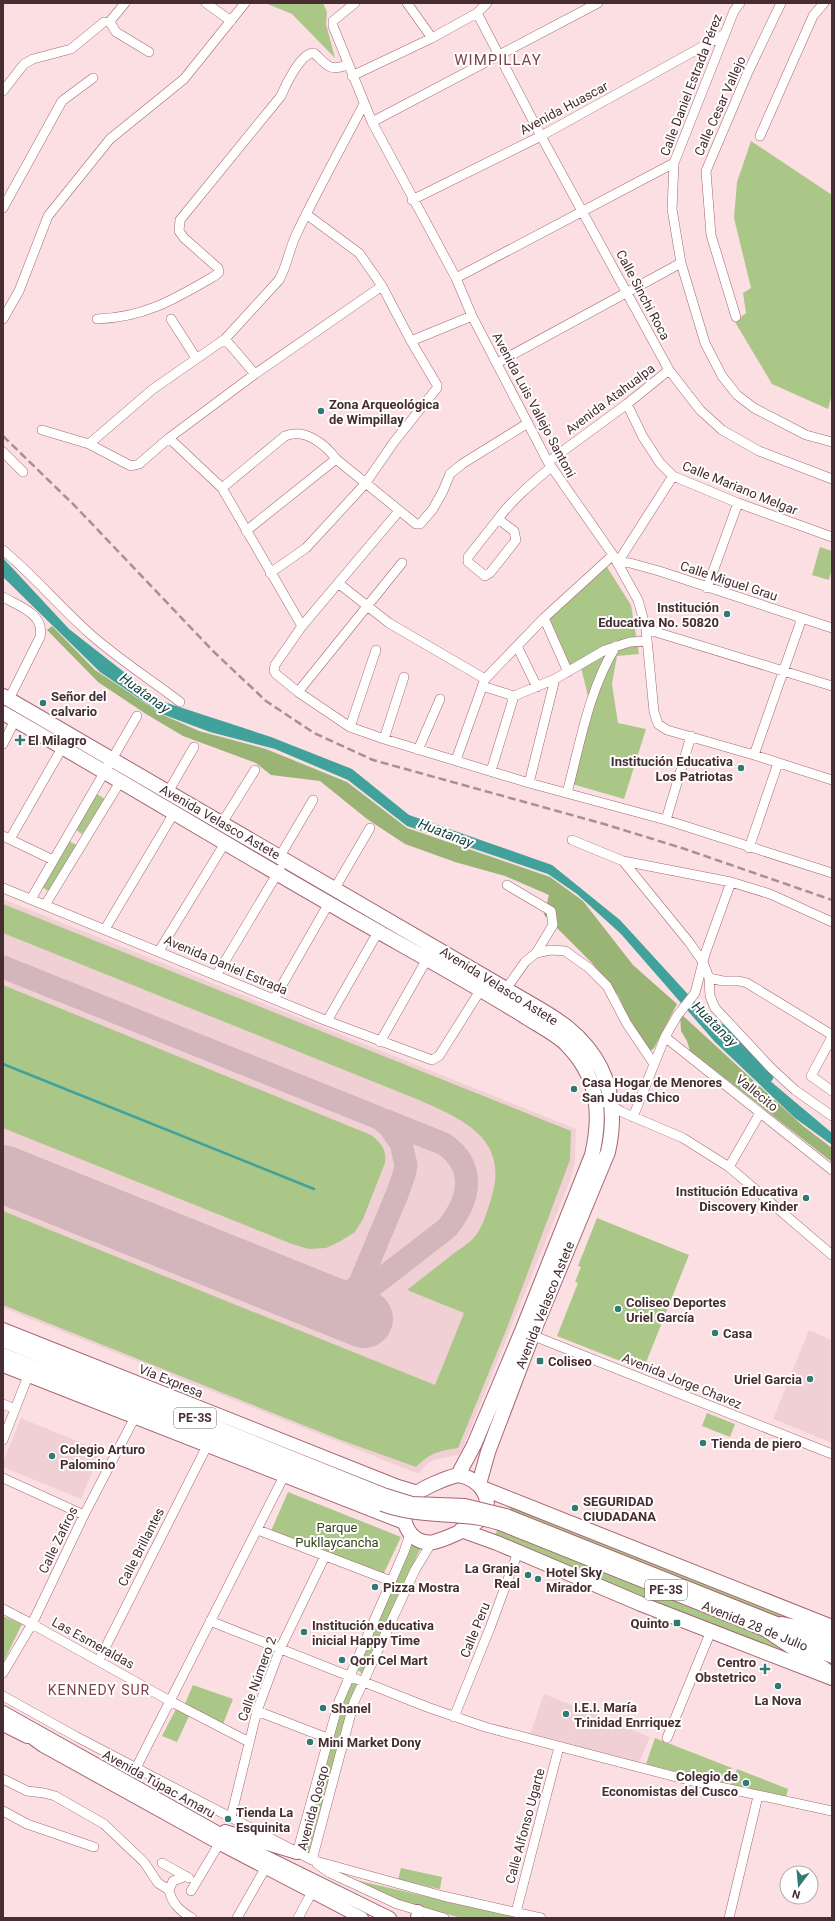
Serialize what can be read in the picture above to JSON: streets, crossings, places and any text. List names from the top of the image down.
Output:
{
  "streets": {
    "highway": ["Avenida Velasco Astete"],
    "main road": [
      "Vía Expresa",
      "PE-3S",
      "Avenida 28 de Julio",
      "Avenida Túpac Amaru"
    ],
    "street": [
      "Calle Daniel Estrada Pérez",
      "Calle Cesar Vallejo",
      "Avenida Huascar",
      "Calle Sinchi Roca",
      "Avenida Atahualpa",
      "Avenida Luis Vallejo Santoni",
      "Calle Mariano Melgar",
      "Calle Miguel Grau",
      "Avenida Daniel Estrada",
      "Vallecito",
      "Avenida Jorge Chavez",
      "Calle Zafiros",
      "Calle Brillantes",
      "Calle Peru",
      "Las Esmeraldas",
      "Calle Número 2",
      "Avenida Qosqo",
      "Calle Alfonso Ugarte"
    ]
  },
  "crossings": [
    ["Calle Daniel Estrada Pérez", "Avenida Huascar"],
    ["Avenida Huascar", "Calle Sinchi Roca"],
    ["Avenida Huascar", "Avenida Luis Vallejo Santoni"],
    ["Calle Sinchi Roca", "Avenida Atahualpa"],
    ["Avenida Atahualpa", "Avenida Luis Vallejo Santoni"],
    ["Avenida Atahualpa", "Calle Mariano Melgar"],
    ["Avenida Luis Vallejo Santoni", "Calle Miguel Grau"],
    ["Avenida Velasco Astete", "Avenida Daniel Estrada"],
    ["Avenida Velasco Astete", "Vía Expresa"],
    ["Avenida Velasco Astete", "Avenida Jorge Chavez"],
    ["Avenida Velasco Astete", "PE-3S"],
    ["Avenida Velasco Astete", "Avenida Qosqo"],
    ["Vía Expresa", "PE-3S"],
    ["Vía Expresa", "Avenida 28 de Julio"],
    ["Vía Expresa", "Avenida Qosqo"],
    ["PE-3S", "Calle Zafiros"],
    ["PE-3S", "Calle Brillantes"],
    ["PE-3S", "Avenida 28 de Julio"],
    ["PE-3S", "Avenida Qosqo"],
    ["Calle Zafiros", "Las Esmeraldas"],
    ["Calle Brillantes", "Las Esmeraldas"],
    ["Las Esmeraldas", "Calle Número 2"],
    ["Calle Número 2", "Avenida Túpac Amaru"],
    ["Avenida Túpac Amaru", "Avenida Qosqo"]
  ],
  "districts": ["WIMPILLAY", "KENNEDY SUR"],
  "water": ["Huatanay"],
  "parks": ["Parque Pukllaycancha"],
  "places": {
    "other": [
      "Zona Arqueológica de Wimpillay",
      "Institución Educativa No. 50820",
      "Señor del calvario",
      "Institución Educativa Los Patriotas",
      "Casa Hogar de Menores San Judas Chico",
      "Institución Educativa Discovery Kinder",
      "Coliseo Deportes Uriel García",
      "Casa",
      "Uriel Garcia",
      "Tienda de piero",
      "Colegio Arturo Palomino",
      "SEGURIDAD CIUDADANA",
      "La Granja Real",
      "Hotel Sky Mirador",
      "Pizza Mostra",
      "Institución educativa inicial Happy Time",
      "Qori Cel Mart",
      "La Nova",
      "Shanel",
      "I.E.I. María Trinidad Enrriquez",
      "Mini Market Dony",
      "Colegio de Economistas del Cusco",
      "Tienda La Esquinita"
    ],
    "health": ["El Milagro", "Centro Obstetrico"],
    "transit": ["Coliseo", "Quinto"]
  },
  "north": "bottom"
}
